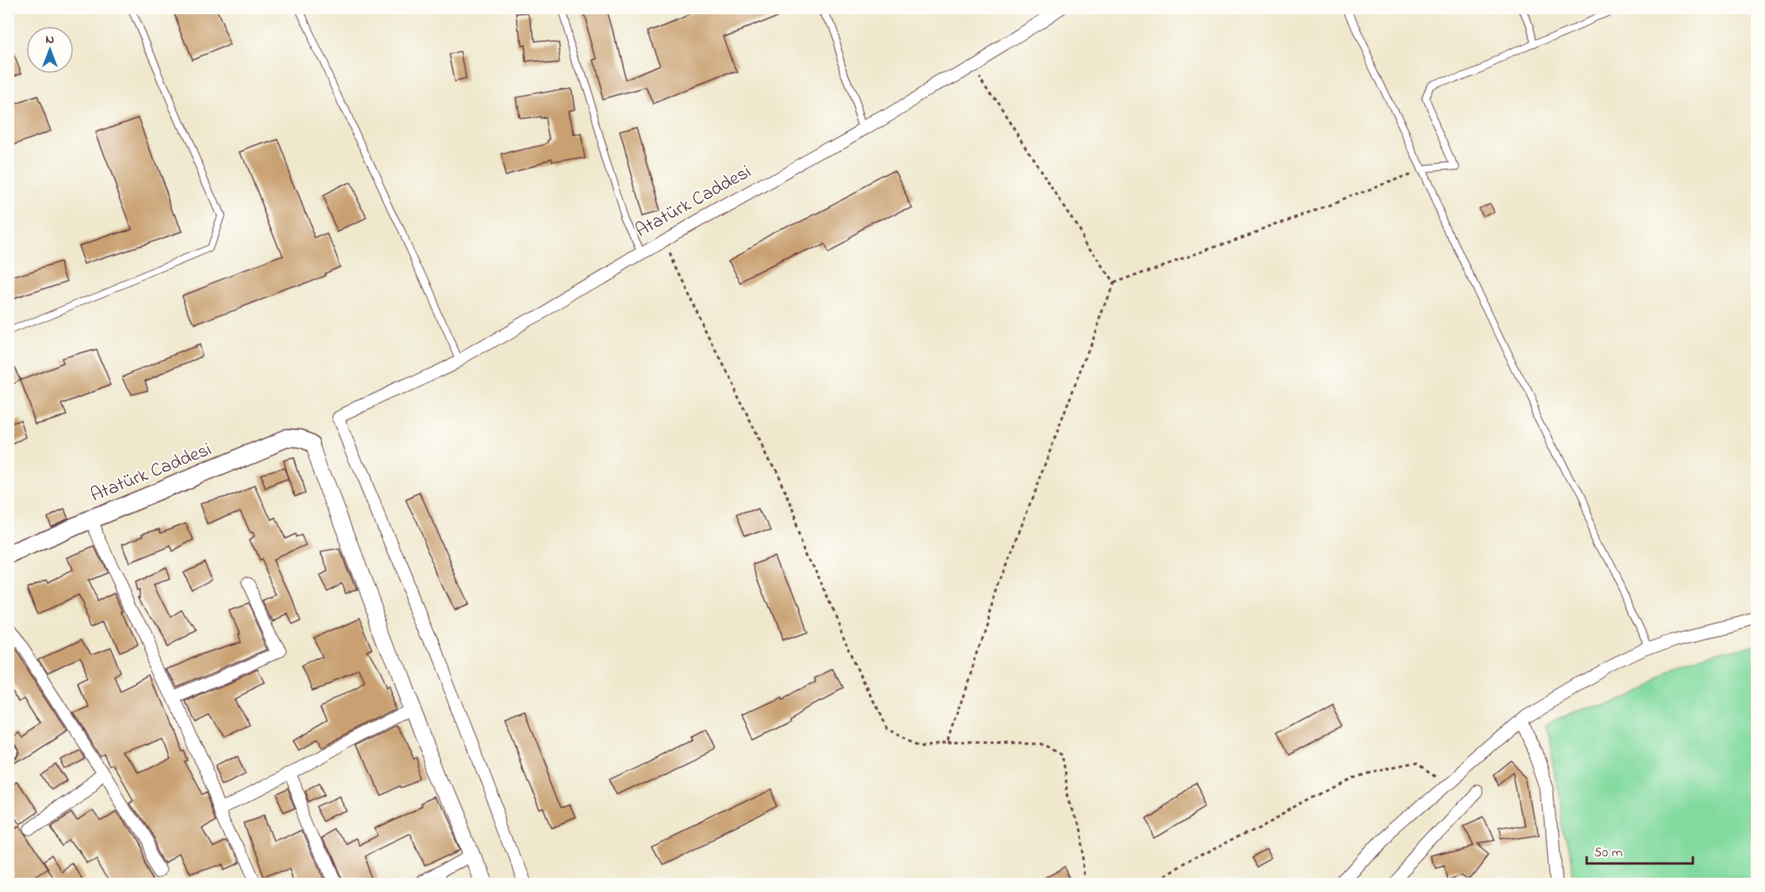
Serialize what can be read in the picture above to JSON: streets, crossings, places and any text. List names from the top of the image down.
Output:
{
  "streets": {
    "main road": ["Atatürk Caddesi"]
  },
  "scale_bar": "50 m",
  "north": "top"
}
